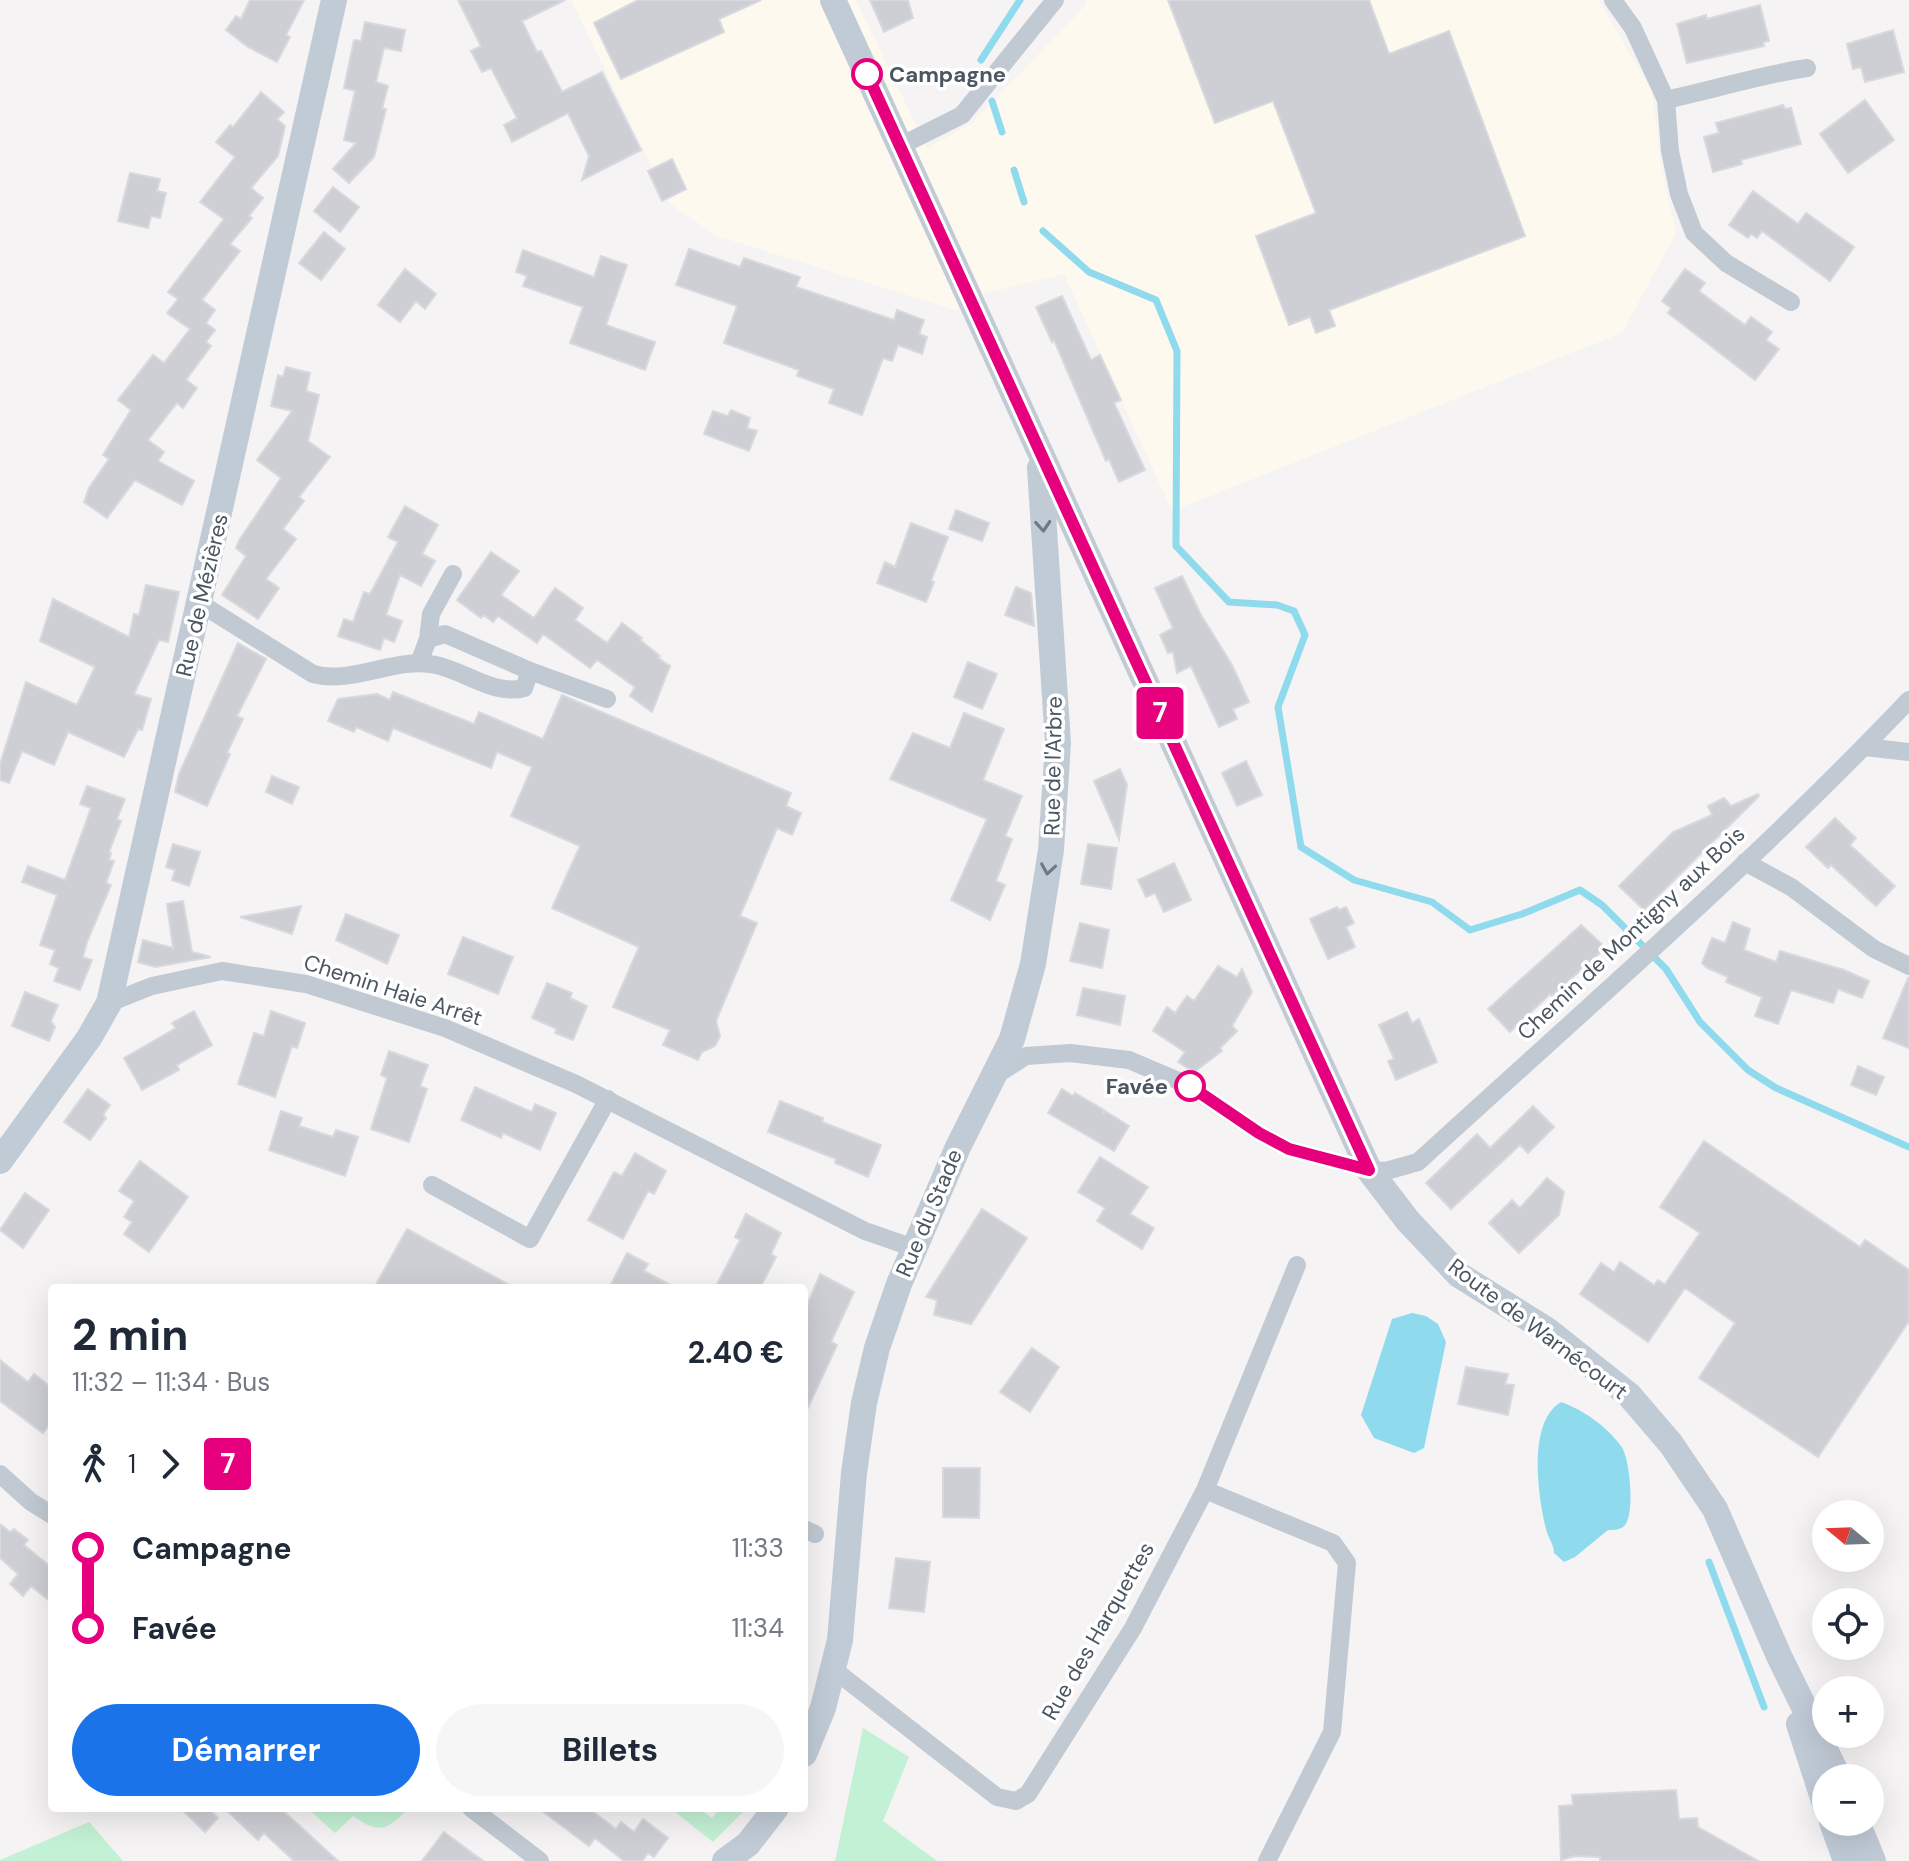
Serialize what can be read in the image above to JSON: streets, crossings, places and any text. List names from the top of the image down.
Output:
{
  "streets": {
    "street": [
      "Rue de Mézières",
      "Rue de l'Arbre",
      "Chemin de Montigny aux Bois",
      "Chemin Haie Arrêt",
      "Rue du Stade",
      "Route de Warnécourt",
      "Rue des Harquettes"
    ]
  },
  "crossings": [
    ["Rue de Mézières", "Chemin Haie Arrêt"],
    ["Rue de l'Arbre", "Rue du Stade"],
    ["Rue de l'Arbre", "Route de Warnécourt"],
    ["Chemin de Montigny aux Bois", "Route de Warnécourt"],
    ["Chemin Haie Arrêt", "Rue du Stade"],
    ["Rue du Stade", "Rue des Harquettes"]
  ],
  "one_way": ["Rue de l'Arbre"],
  "places": ["Campagne", "Favée"],
  "lines": ["bus line 7"],
  "north": "left",
  "page": {
    "on_map": "7",
    "heading": ["2 min", "11:32 – 11:34 · Bus", "2.40 €"],
    "legs": ["1", "7"],
    "map_buttons": ["+", "−"],
    "list": [
      {
        "name": "Campagne",
        "value": "11:33"
      },
      {
        "name": "Favée",
        "value": "11:34"
      }
    ],
    "buttons": ["Démarrer", "Billets"]
  }
}
